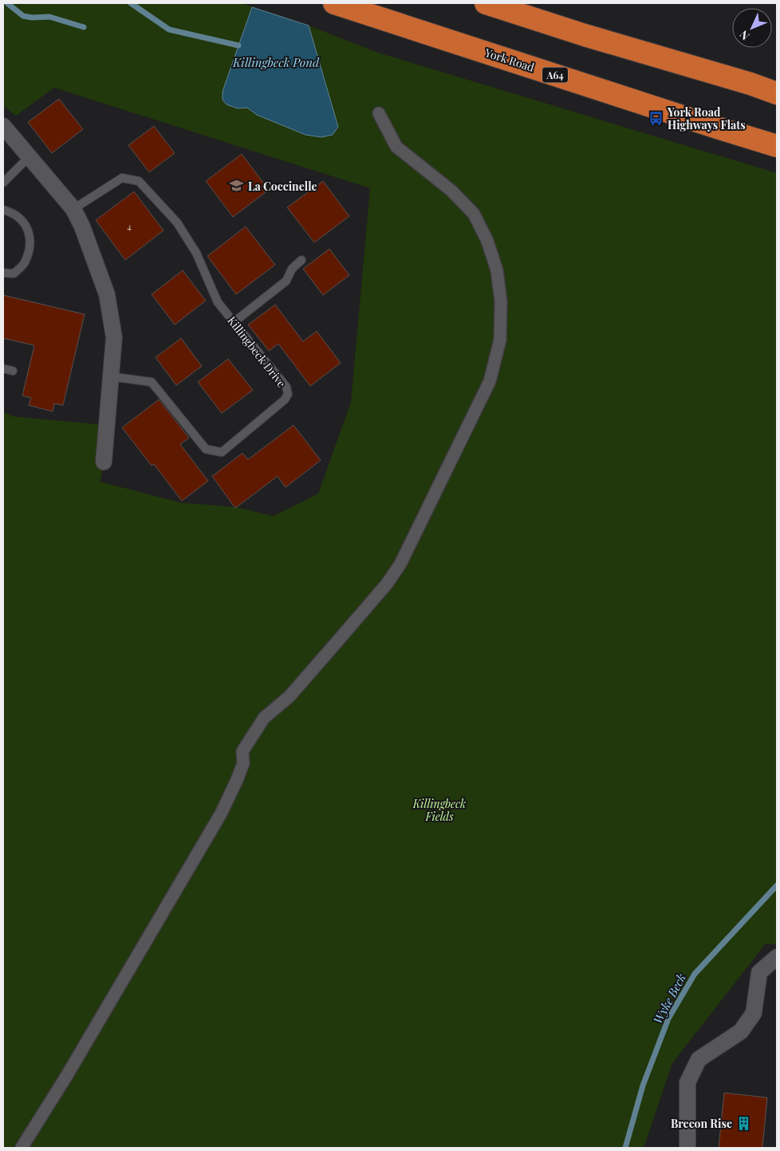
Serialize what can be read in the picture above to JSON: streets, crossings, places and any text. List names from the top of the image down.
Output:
{
  "streets": {
    "highway": ["York Road", "A64"],
    "lane": ["Killingbeck Drive"]
  },
  "water": ["Killingbeck Pond", "Wyke Beck"],
  "parks": ["Killingbeck Fields"],
  "places": {
    "bus stop": ["York Road Highways Flats"],
    "school or university": ["La Coccinelle"],
    "building": ["Brecon Rise"]
  },
  "house_numbers": ["4"],
  "north": "bottom left"
}
